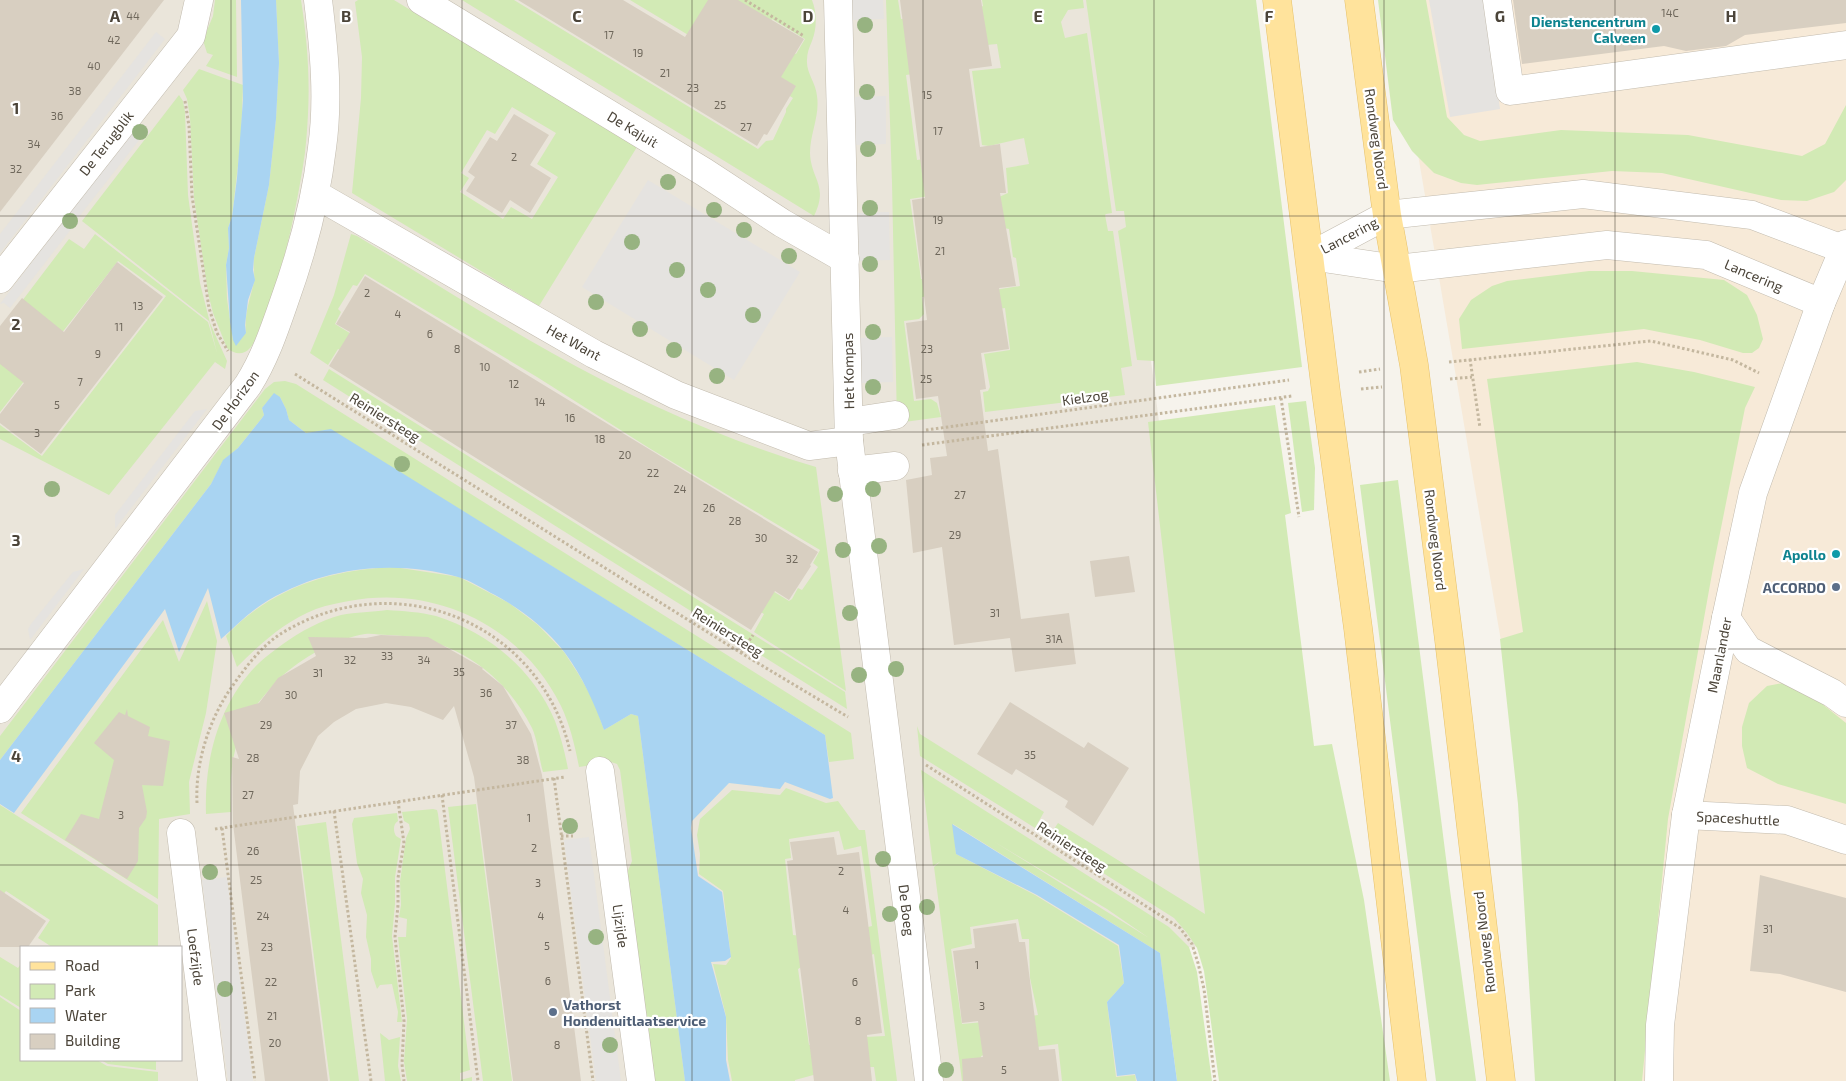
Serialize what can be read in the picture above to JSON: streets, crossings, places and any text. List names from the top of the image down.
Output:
{
  "streets": {
    "main road": ["Rondweg Noord"],
    "street": [
      "De Kajuit",
      "De Terugblik",
      "Lancering",
      "Het Want",
      "Het Kompas",
      "De Horizon",
      "Maanlander",
      "Spaceshuttle",
      "De Boeg",
      "Lijzijde",
      "Loefzijde"
    ],
    "path": ["Kielzog", "Reiniersteeg"]
  },
  "crossings": [
    ["De Kajuit", "Het Kompas"],
    ["Rondweg Noord", "Lancering"],
    ["De Terugblik", "Reiniersteeg"],
    ["Lancering", "Maanlander"],
    ["Het Want", "Het Kompas"],
    ["Het Want", "De Horizon"],
    ["Het Kompas", "Reiniersteeg"],
    ["Het Kompas", "De Boeg"],
    ["De Horizon", "Reiniersteeg"],
    ["Reiniersteeg", "De Boeg"],
    ["Maanlander", "Spaceshuttle"]
  ],
  "places": [
    "Dienstencentrum Calveen",
    "Apollo",
    "ACCORDO",
    "Vathorst Hondenuitlaatservice"
  ],
  "house_numbers": [
    "14C",
    "44",
    "17",
    "42",
    "19",
    "40",
    "21",
    "23",
    "38",
    "15",
    "25",
    "36",
    "27",
    "17",
    "34",
    "2",
    "32",
    "19",
    "21",
    "2",
    "13",
    "4",
    "11",
    "6",
    "8",
    "23",
    "9",
    "10",
    "25",
    "7",
    "12",
    "14",
    "5",
    "16",
    "3",
    "18",
    "20",
    "22",
    "24",
    "27",
    "26",
    "28",
    "29",
    "30",
    "32",
    "31",
    "31A",
    "33",
    "32",
    "34",
    "35",
    "31",
    "36",
    "30",
    "29",
    "37",
    "35",
    "28",
    "38",
    "27",
    "3",
    "1",
    "2",
    "26",
    "2",
    "25",
    "3",
    "4",
    "24",
    "4",
    "31",
    "5",
    "23",
    "1",
    "6",
    "22",
    "6",
    "3",
    "21",
    "8",
    "20",
    "8",
    "5"
  ],
  "legend": [
    "Road",
    "Park",
    "Water",
    "Building"
  ],
  "grid": {
    "columns": [
      "A",
      "B",
      "C",
      "D",
      "E",
      "F",
      "G",
      "H"
    ],
    "rows": [
      "1",
      "2",
      "3",
      "4"
    ]
  }
}
